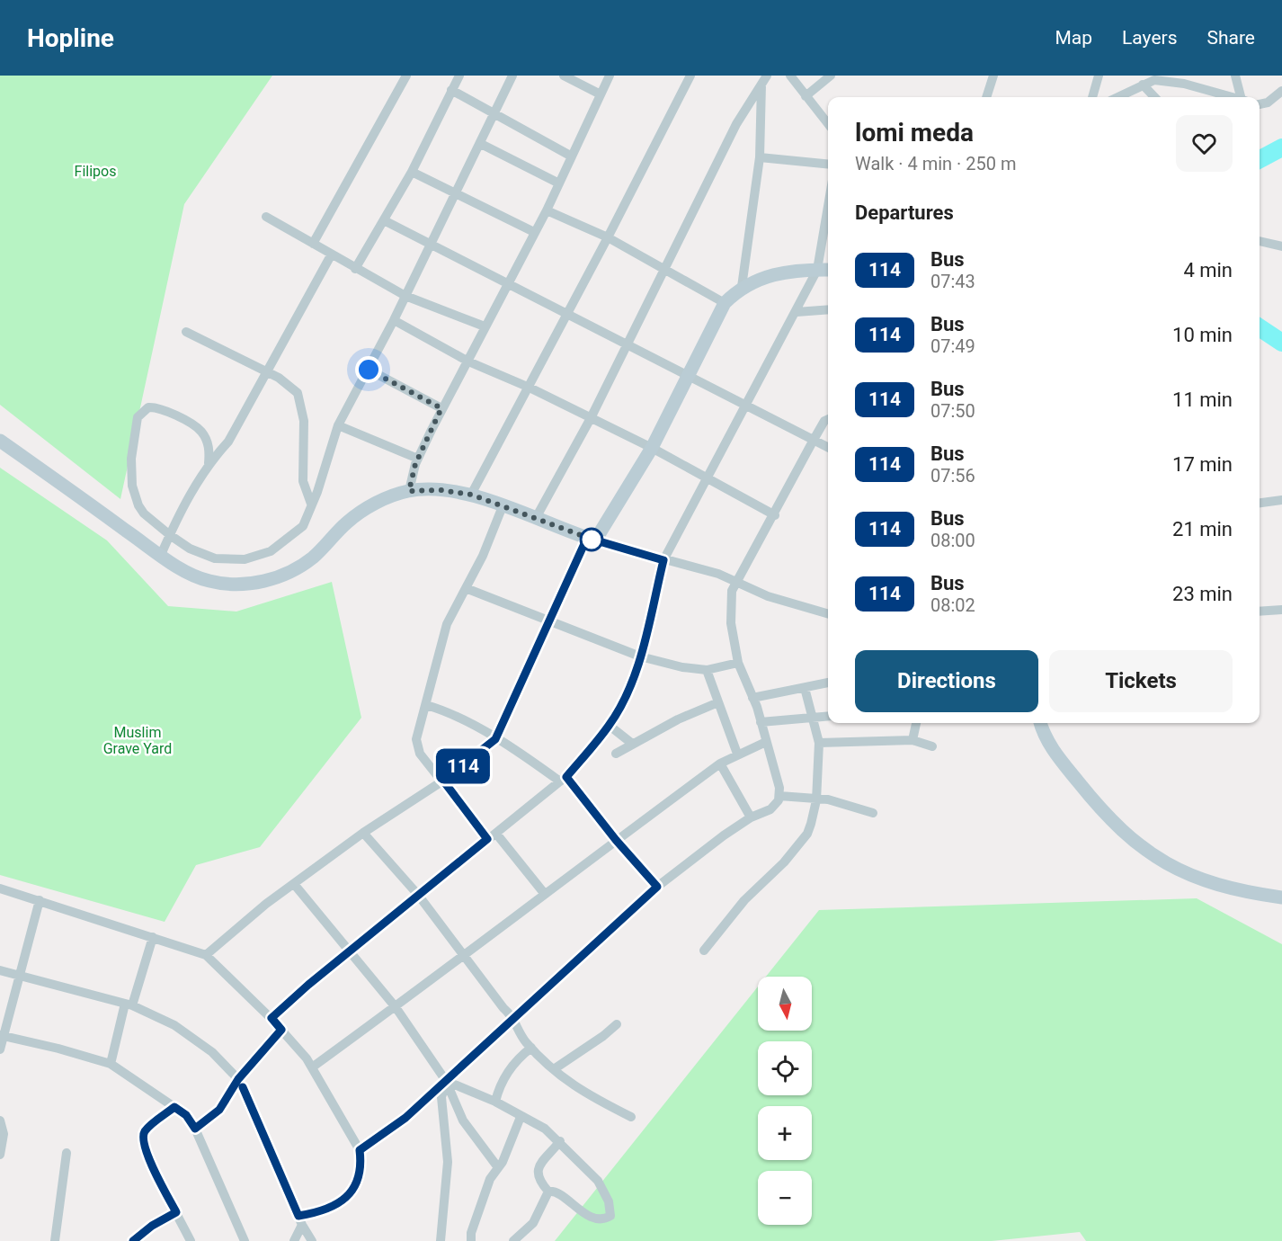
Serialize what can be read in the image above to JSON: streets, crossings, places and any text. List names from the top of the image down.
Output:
{
  "parks": ["Filipos", "Muslim Grave Yard"],
  "lines": ["bus line 114"],
  "north": "bottom",
  "page": {
    "header": "Hopline",
    "nav": ["Map", "Layers", "Share"],
    "on_map": "114",
    "heading": [
      ["lomi meda", "Walk · 4 min · 250 m"],
      "Departures"
    ],
    "list": [
      {
        "mark": "114",
        "name": "Bus",
        "note": "07:43",
        "value": "4 min"
      },
      {
        "mark": "114",
        "name": "Bus",
        "note": "07:49",
        "value": "10 min"
      },
      {
        "mark": "114",
        "name": "Bus",
        "note": "07:50",
        "value": "11 min"
      },
      {
        "mark": "114",
        "name": "Bus",
        "note": "07:56",
        "value": "17 min"
      },
      {
        "mark": "114",
        "name": "Bus",
        "note": "08:00",
        "value": "21 min"
      },
      {
        "mark": "114",
        "name": "Bus",
        "note": "08:02",
        "value": "23 min"
      }
    ],
    "buttons": ["Directions", "Tickets"],
    "map_buttons": ["+", "−"]
  }
}
